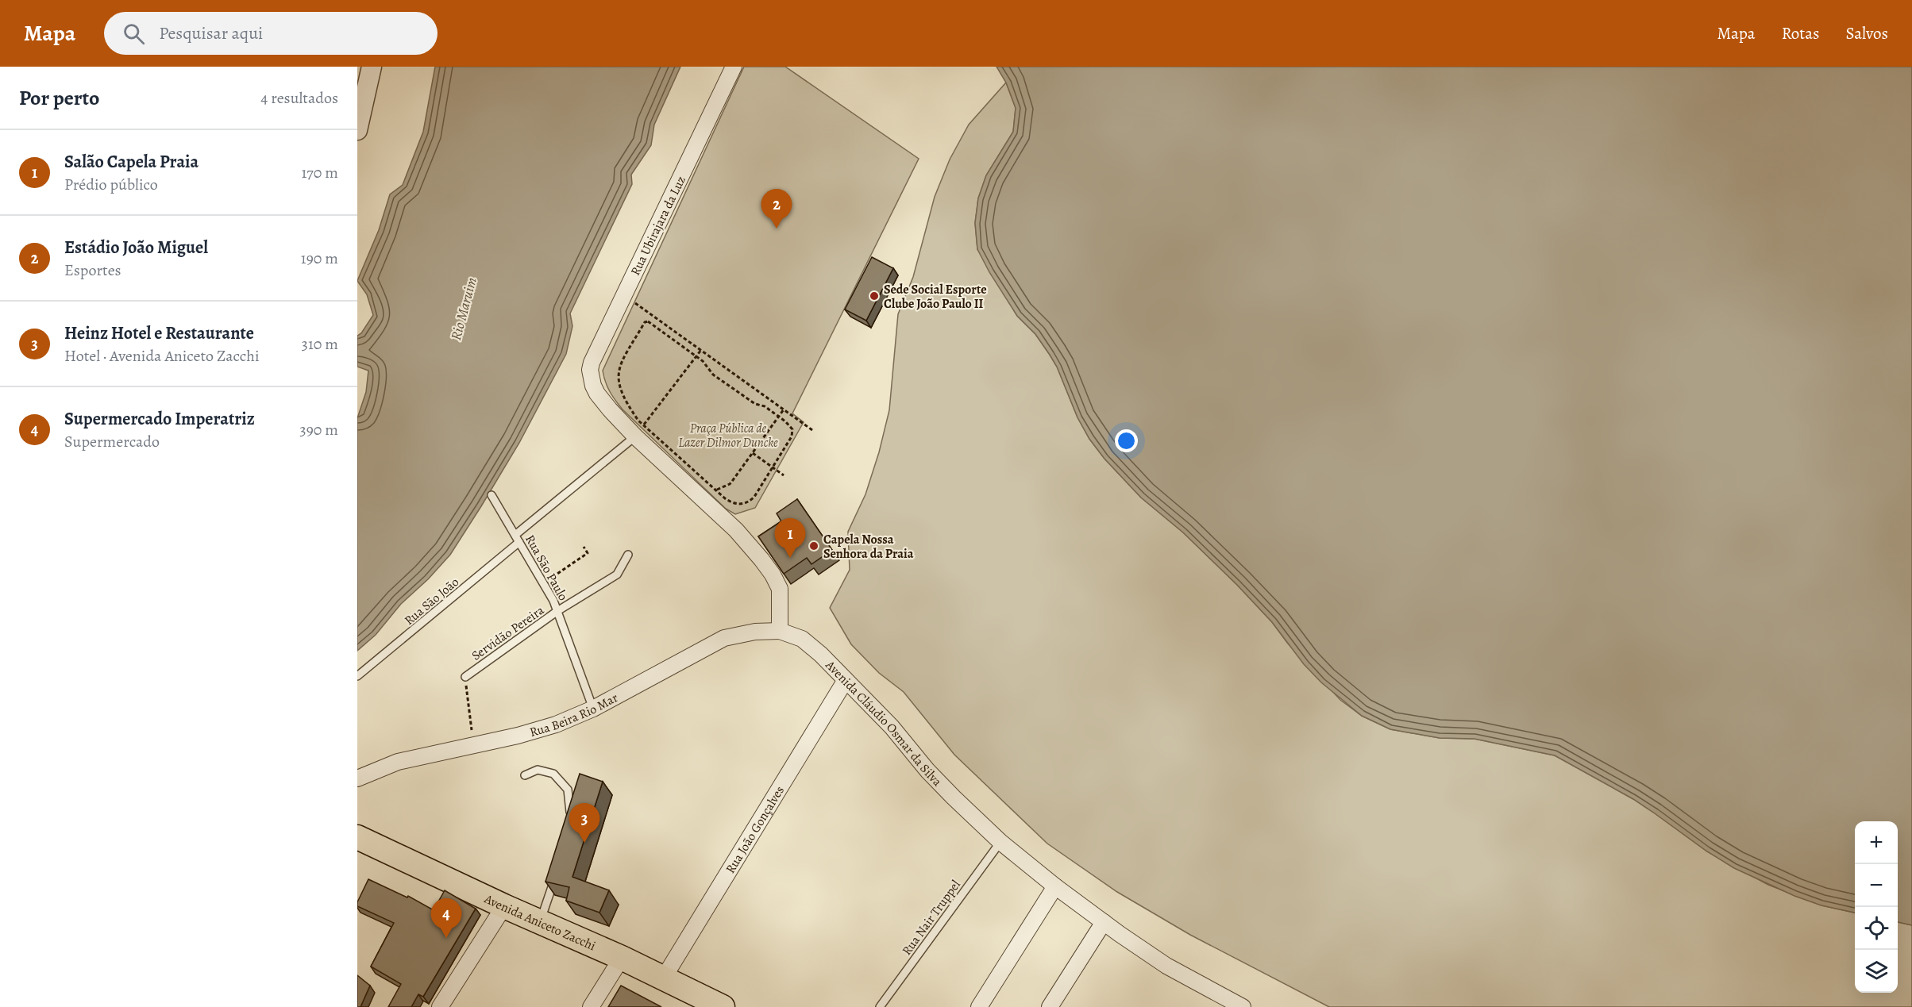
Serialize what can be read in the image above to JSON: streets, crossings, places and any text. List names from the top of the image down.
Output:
{
  "streets": {
    "main road": ["Avenida Aniceto Zacchi"],
    "street": [
      "Rua Ubirajara da Luz",
      "Rua Beira Rio Mar",
      "Avenida Cláudio Osmar da Silva",
      "Rua João Gonçalves"
    ],
    "lane": [
      "Rua São Paulo",
      "Rua São João",
      "Servidão Pereira",
      "Rua Nair Truppel"
    ]
  },
  "crossings": [
    ["Rua São Paulo", "Rua São João"],
    ["Rua São Paulo", "Servidão Pereira"],
    ["Rua São Paulo", "Rua Beira Rio Mar"],
    ["Rua Beira Rio Mar", "Avenida Cláudio Osmar da Silva"],
    ["Avenida Cláudio Osmar da Silva", "Rua João Gonçalves"],
    ["Avenida Cláudio Osmar da Silva", "Rua Nair Truppel"],
    ["Rua João Gonçalves", "Avenida Aniceto Zacchi"]
  ],
  "water": ["Rio Maruim"],
  "parks": ["Praça Pública de Lazer Dilmor Duncke"],
  "places": ["Sede Social Esporte Clube João Paulo II", "Capela Nossa Senhora da Praia"],
  "page": {
    "header": "Mapa",
    "search": "Pesquisar aqui",
    "nav": ["Mapa", "Rotas", "Salvos"],
    "heading": ["Por perto", "4 resultados"],
    "list": [
      {
        "mark": "1",
        "name": "Salão Capela Praia",
        "note": "Prédio público",
        "value": "170 m"
      },
      {
        "mark": "2",
        "name": "Estádio João Miguel",
        "note": "Esportes",
        "value": "190 m"
      },
      {
        "mark": "3",
        "name": "Heinz Hotel e Restaurante",
        "note": "Hotel · Avenida Aniceto Zacchi",
        "value": "310 m"
      },
      {
        "mark": "4",
        "name": "Supermercado Imperatriz",
        "note": "Supermercado",
        "value": "390 m"
      }
    ],
    "pins": [
      "2",
      "1",
      "3",
      "4"
    ],
    "map_buttons": ["+", "−"]
  }
}
